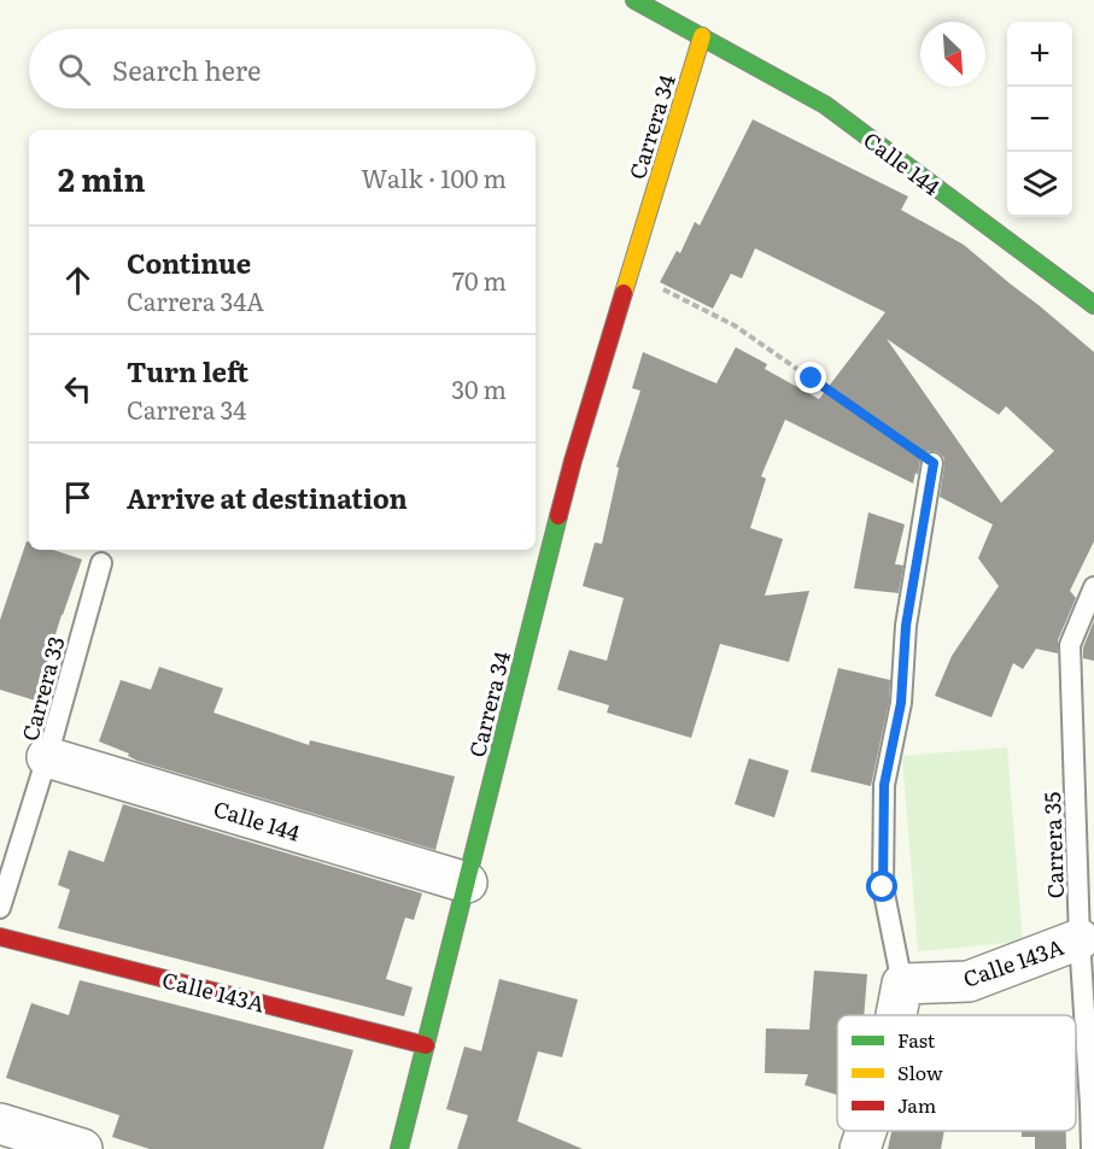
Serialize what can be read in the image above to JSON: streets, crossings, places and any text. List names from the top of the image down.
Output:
{
  "streets": {
    "street": ["Carrera 34", "Calle 144", "Calle 143A"],
    "lane": ["Carrera 33", "Carrera 35"]
  },
  "crossings": [
    ["Carrera 34", "Calle 144"],
    ["Carrera 34", "Calle 143A"],
    ["Calle 144", "Carrera 33"],
    ["Carrera 35", "Calle 143A"]
  ],
  "legend": ["Fast", "Slow", "Jam"],
  "north": "bottom right",
  "page": {
    "map_buttons": ["+", "−"],
    "search": "Search here",
    "heading": ["2 min", "Walk · 100 m"],
    "list": [
      ["Continue", "Carrera 34A", "70 m"],
      ["Turn left", "Carrera 34", "30 m"],
      "Arrive at destination"
    ]
  }
}
